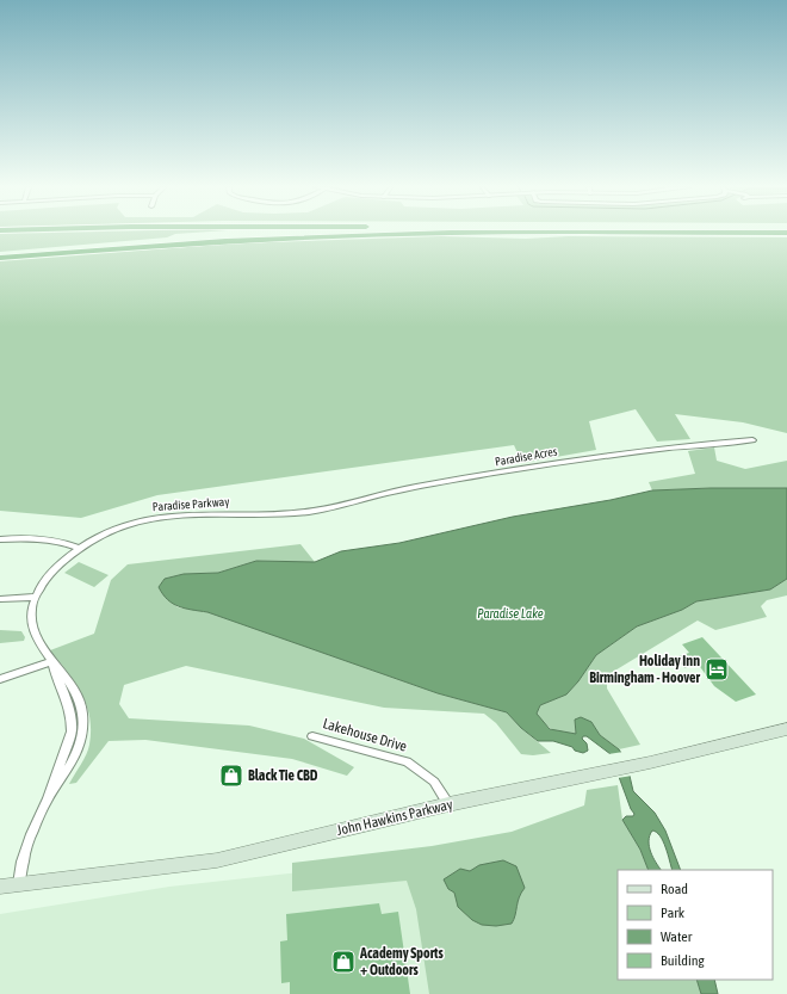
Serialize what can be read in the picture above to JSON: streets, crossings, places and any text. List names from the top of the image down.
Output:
{
  "streets": {
    "main road": ["John Hawkins Parkway"],
    "street": ["Paradise Acres", "Paradise Parkway", "Lakehouse Drive"]
  },
  "crossings": [
    ["Paradise Acres", "Paradise Parkway"],
    ["Paradise Parkway", "John Hawkins Parkway"],
    ["Lakehouse Drive", "John Hawkins Parkway"]
  ],
  "water": ["Paradise Lake"],
  "places": {
    "hotel": ["Holiday Inn Birmingham - Hoover"],
    "shop": ["Black Tie CBD", "Academy Sports + Outdoors"]
  },
  "legend": [
    "Road",
    "Park",
    "Water",
    "Building"
  ]
}
